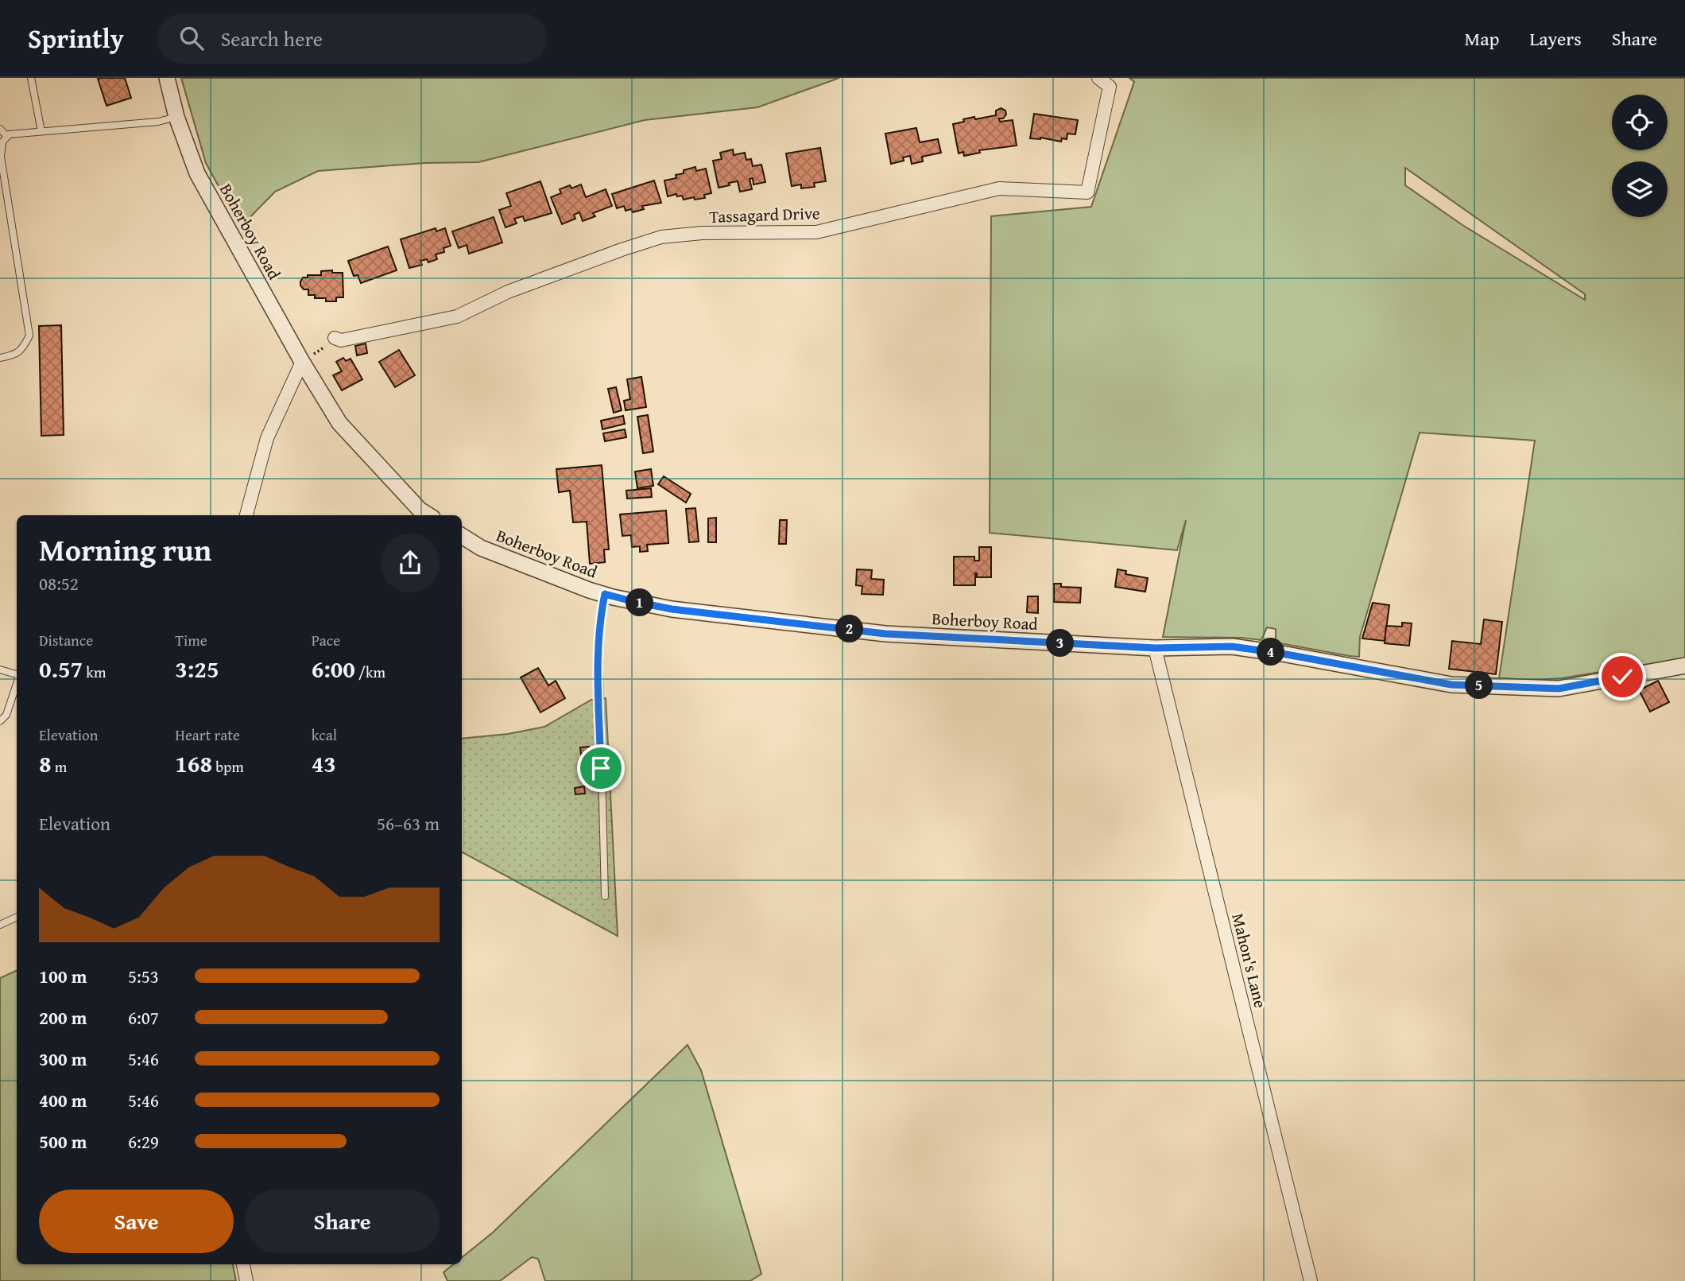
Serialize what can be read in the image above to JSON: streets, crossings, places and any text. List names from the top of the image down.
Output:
{
  "streets": {
    "street": ["Tassagard Drive", "Boherboy Road", "Mahon's Lane"]
  },
  "crossings": [
    ["Boherboy Road", "Mahon's Lane"]
  ],
  "page": {
    "header": "Sprintly",
    "search": "Search here",
    "nav": ["Map", "Layers", "Share"],
    "heading": ["Morning run", "08:52"],
    "pins": [
      "1",
      "2",
      "3",
      "4",
      "5"
    ],
    "stats": [
      ["Distance", "0.57 km"],
      ["Time", "3:25"],
      ["Pace", "6:00 /km"],
      ["Elevation", "8 m"],
      ["Heart rate", "168 bpm"],
      ["kcal", "43"]
    ],
    "chart": ["Elevation", "56–63 m"],
    "list": [
      {
        "name": "100 m",
        "note": "5:53"
      },
      {
        "name": "200 m",
        "note": "6:07"
      },
      {
        "name": "300 m",
        "note": "5:46"
      },
      {
        "name": "400 m",
        "note": "5:46"
      },
      {
        "name": "500 m",
        "note": "6:29"
      }
    ],
    "buttons": ["Save", "Share"]
  }
}
